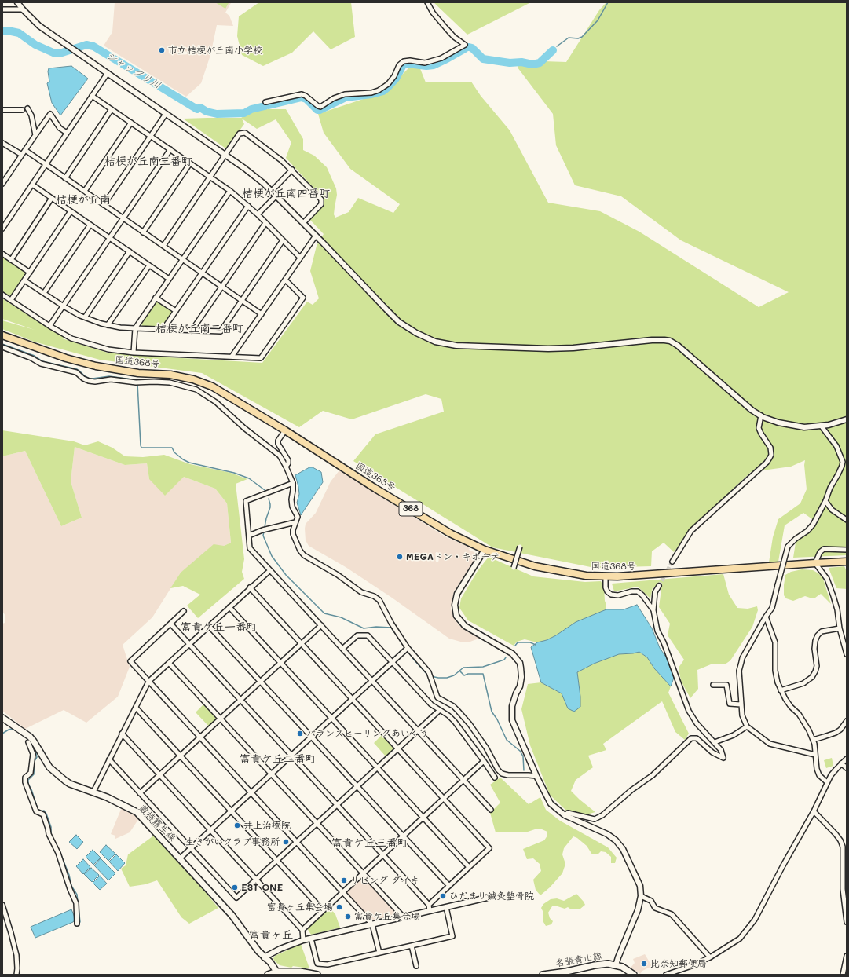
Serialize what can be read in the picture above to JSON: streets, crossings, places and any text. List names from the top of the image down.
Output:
{
  "streets": {
    "highway": ["国道368号", "368"],
    "main road": ["蔵持霧生線", "名張青山線"]
  },
  "districts": [
    "桔梗が丘南三番町",
    "桔梗が丘南四番町",
    "桔梗が丘南",
    "桔梗が丘南二番町",
    "富貴ケ丘一番町",
    "富貴ケ丘二番町",
    "富貴ケ丘三番町",
    "富貴ヶ丘"
  ],
  "water": ["シャックリ川"],
  "places": [
    "市立桔梗が丘南小学校",
    "MEGAドン・キホーテ",
    "バランスヒーリングあいくう",
    "井上治療院",
    "生きがいクラブ事務所",
    "リビング ダイキ",
    "EST ONE",
    "ひだまり鍼灸整骨院",
    "富貴ヶ丘集会場",
    "富貴ケ丘集会場",
    "比奈知郵便局"
  ]
}
